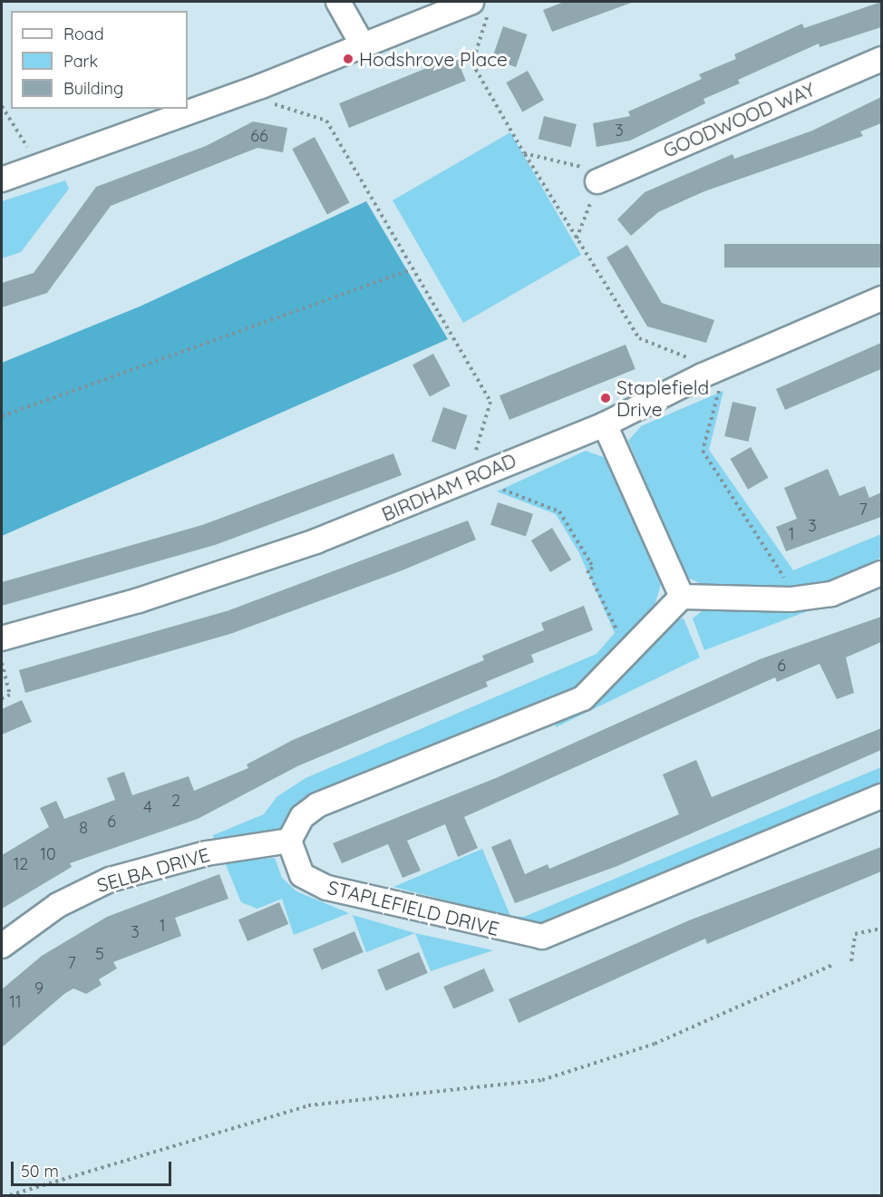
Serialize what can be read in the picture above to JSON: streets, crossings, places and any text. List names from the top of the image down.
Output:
{
  "streets": {
    "street": [
      "GOODWOOD WAY",
      "BIRDHAM ROAD",
      "SELBA DRIVE",
      "STAPLEFIELD DRIVE"
    ]
  },
  "crossings": [
    ["SELBA DRIVE", "STAPLEFIELD DRIVE"]
  ],
  "places": ["Hodshrove Place", "Staplefield Drive"],
  "house_numbers": [
    "3",
    "66",
    "7",
    "3",
    "1",
    "6",
    "2",
    "4",
    "6",
    "8",
    "10",
    "12",
    "1",
    "3",
    "5",
    "7",
    "9",
    "11"
  ],
  "legend": ["Road", "Park", "Building"],
  "scale_bar": "50 m"
}
